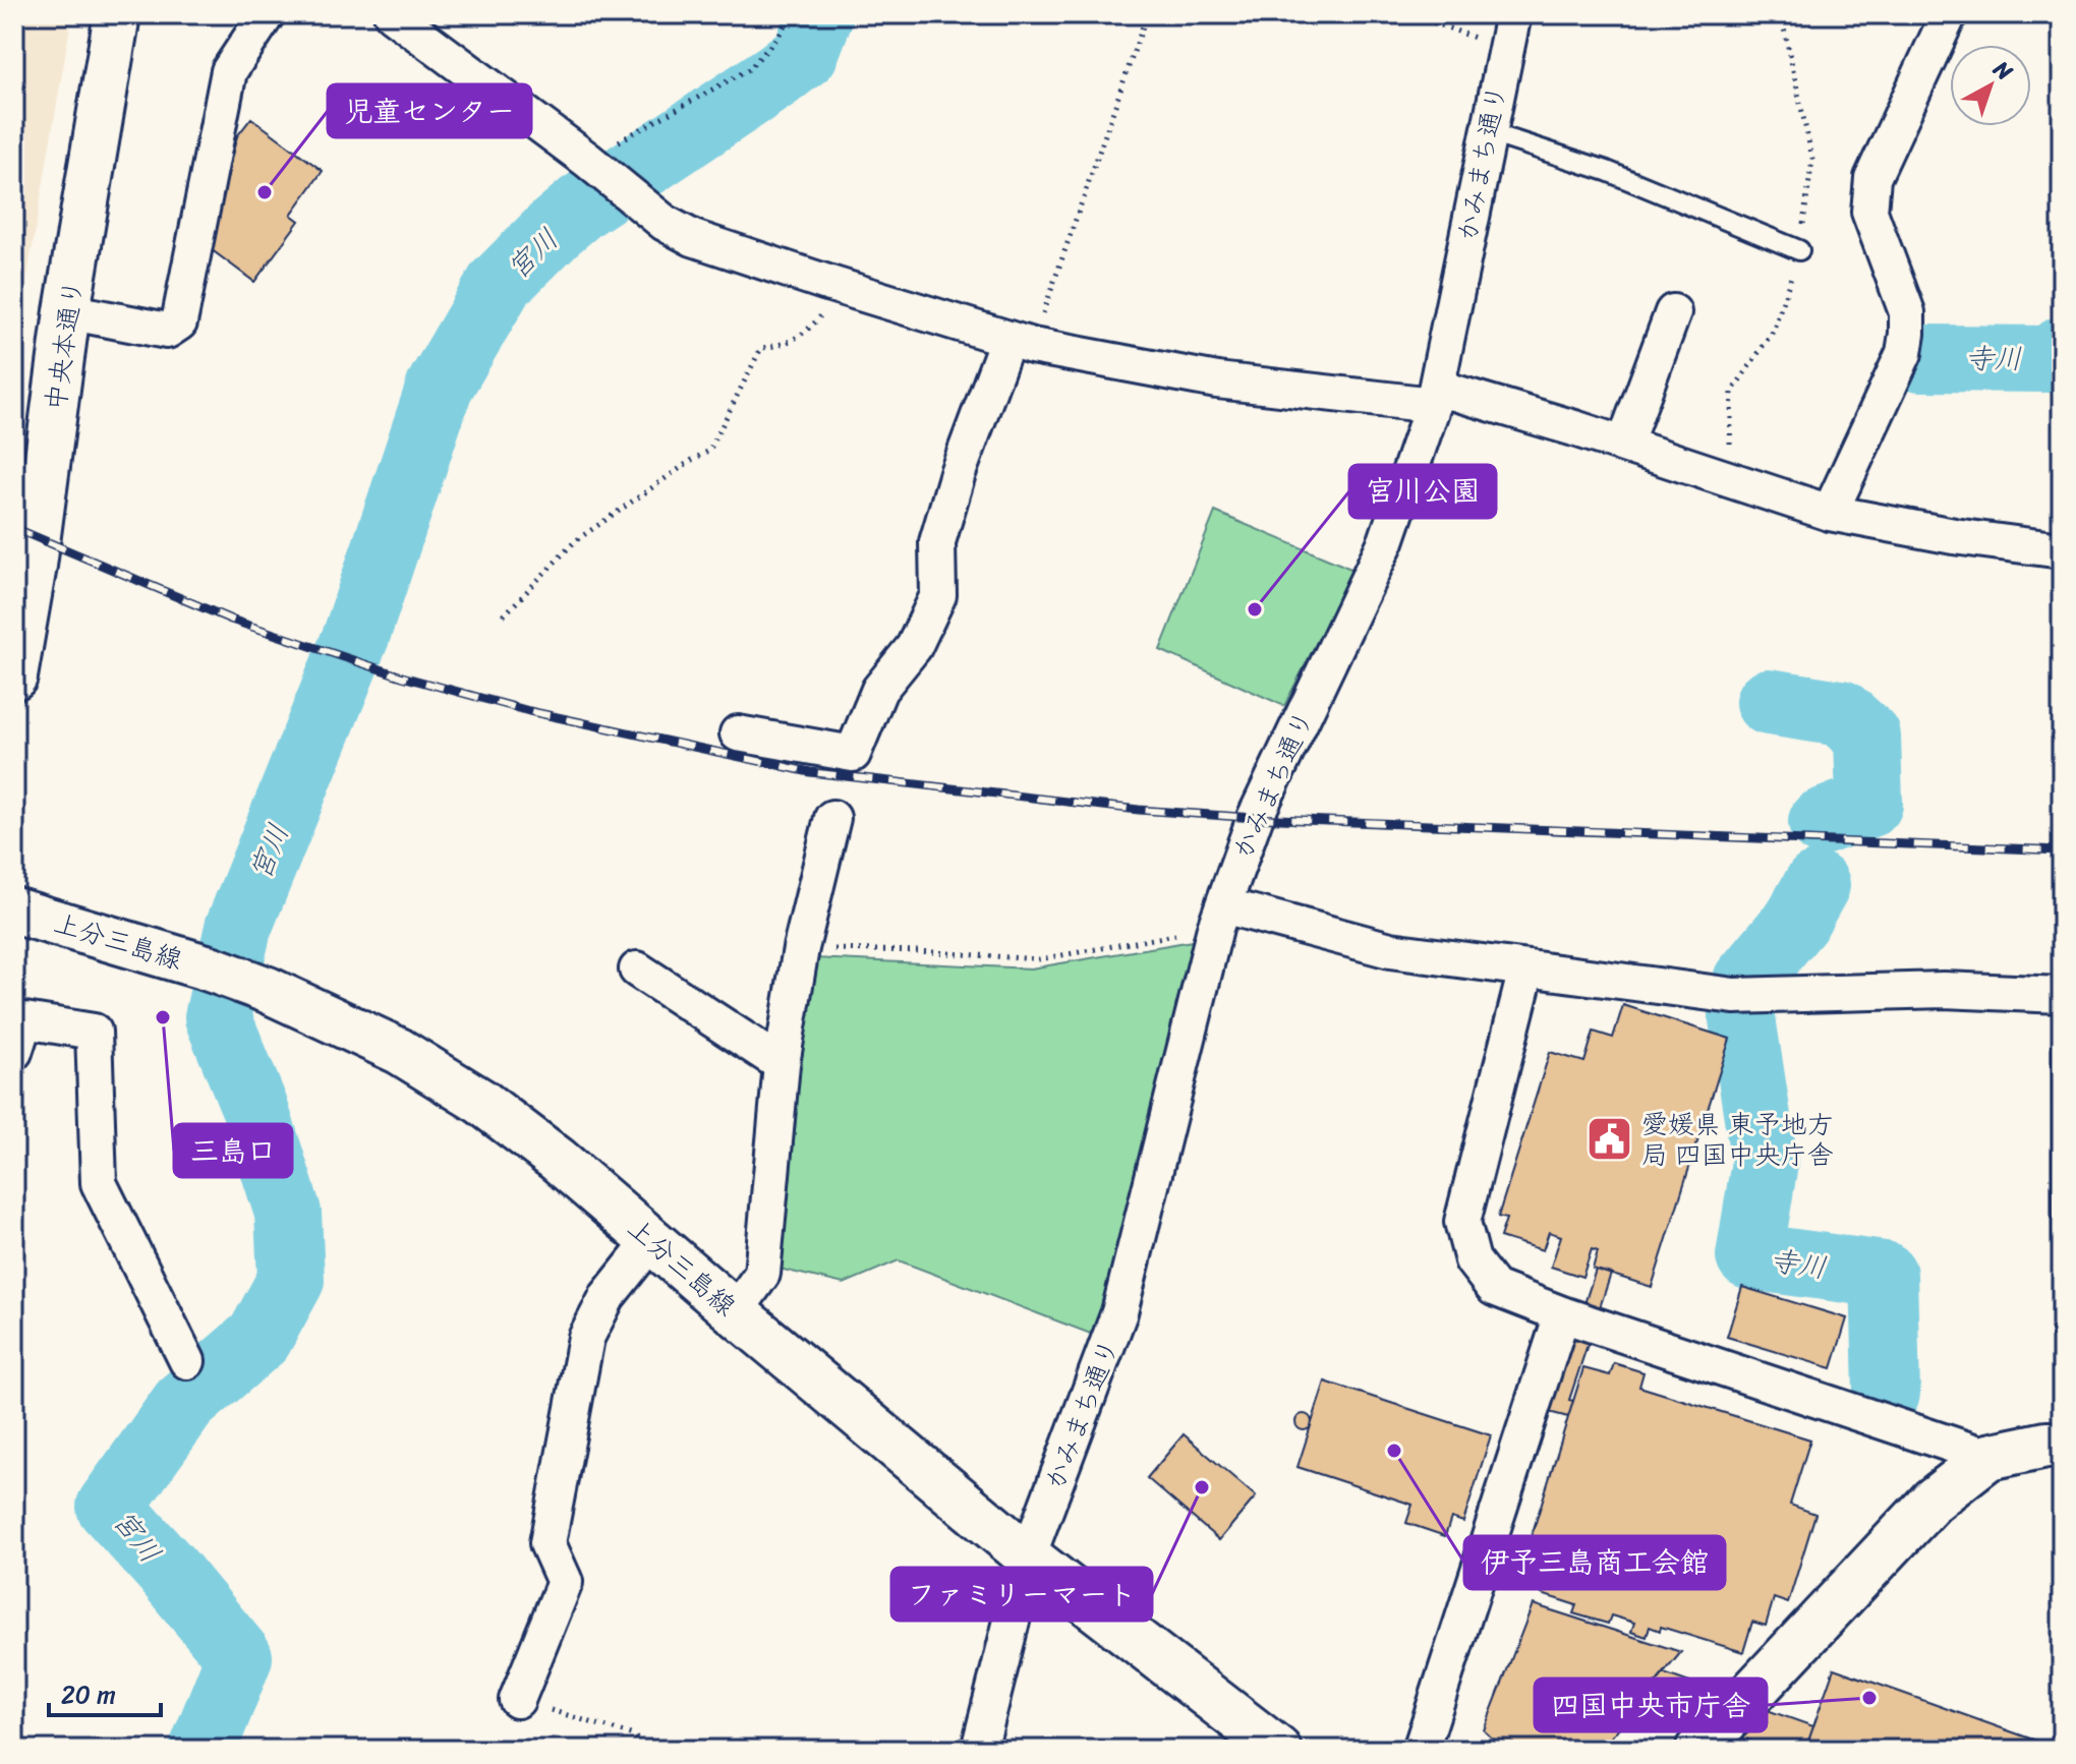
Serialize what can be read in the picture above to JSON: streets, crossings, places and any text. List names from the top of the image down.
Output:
{
  "streets": {
    "main road": ["中央本通り", "上分三島線"],
    "street": ["かみまち通り"]
  },
  "crossings": [
    ["かみまち通り", "上分三島線"]
  ],
  "water": ["宮川", "寺川"],
  "places": {
    "other": [
      "児童センター",
      "宮川公園",
      "三島口",
      "伊予三島商工会館",
      "ファミリーマート",
      "四国中央市庁舎"
    ],
    "public building": ["愛媛県 東予地方 局 四国中央庁舎"]
  },
  "scale_bar": "20 m",
  "north": "top right"
}
